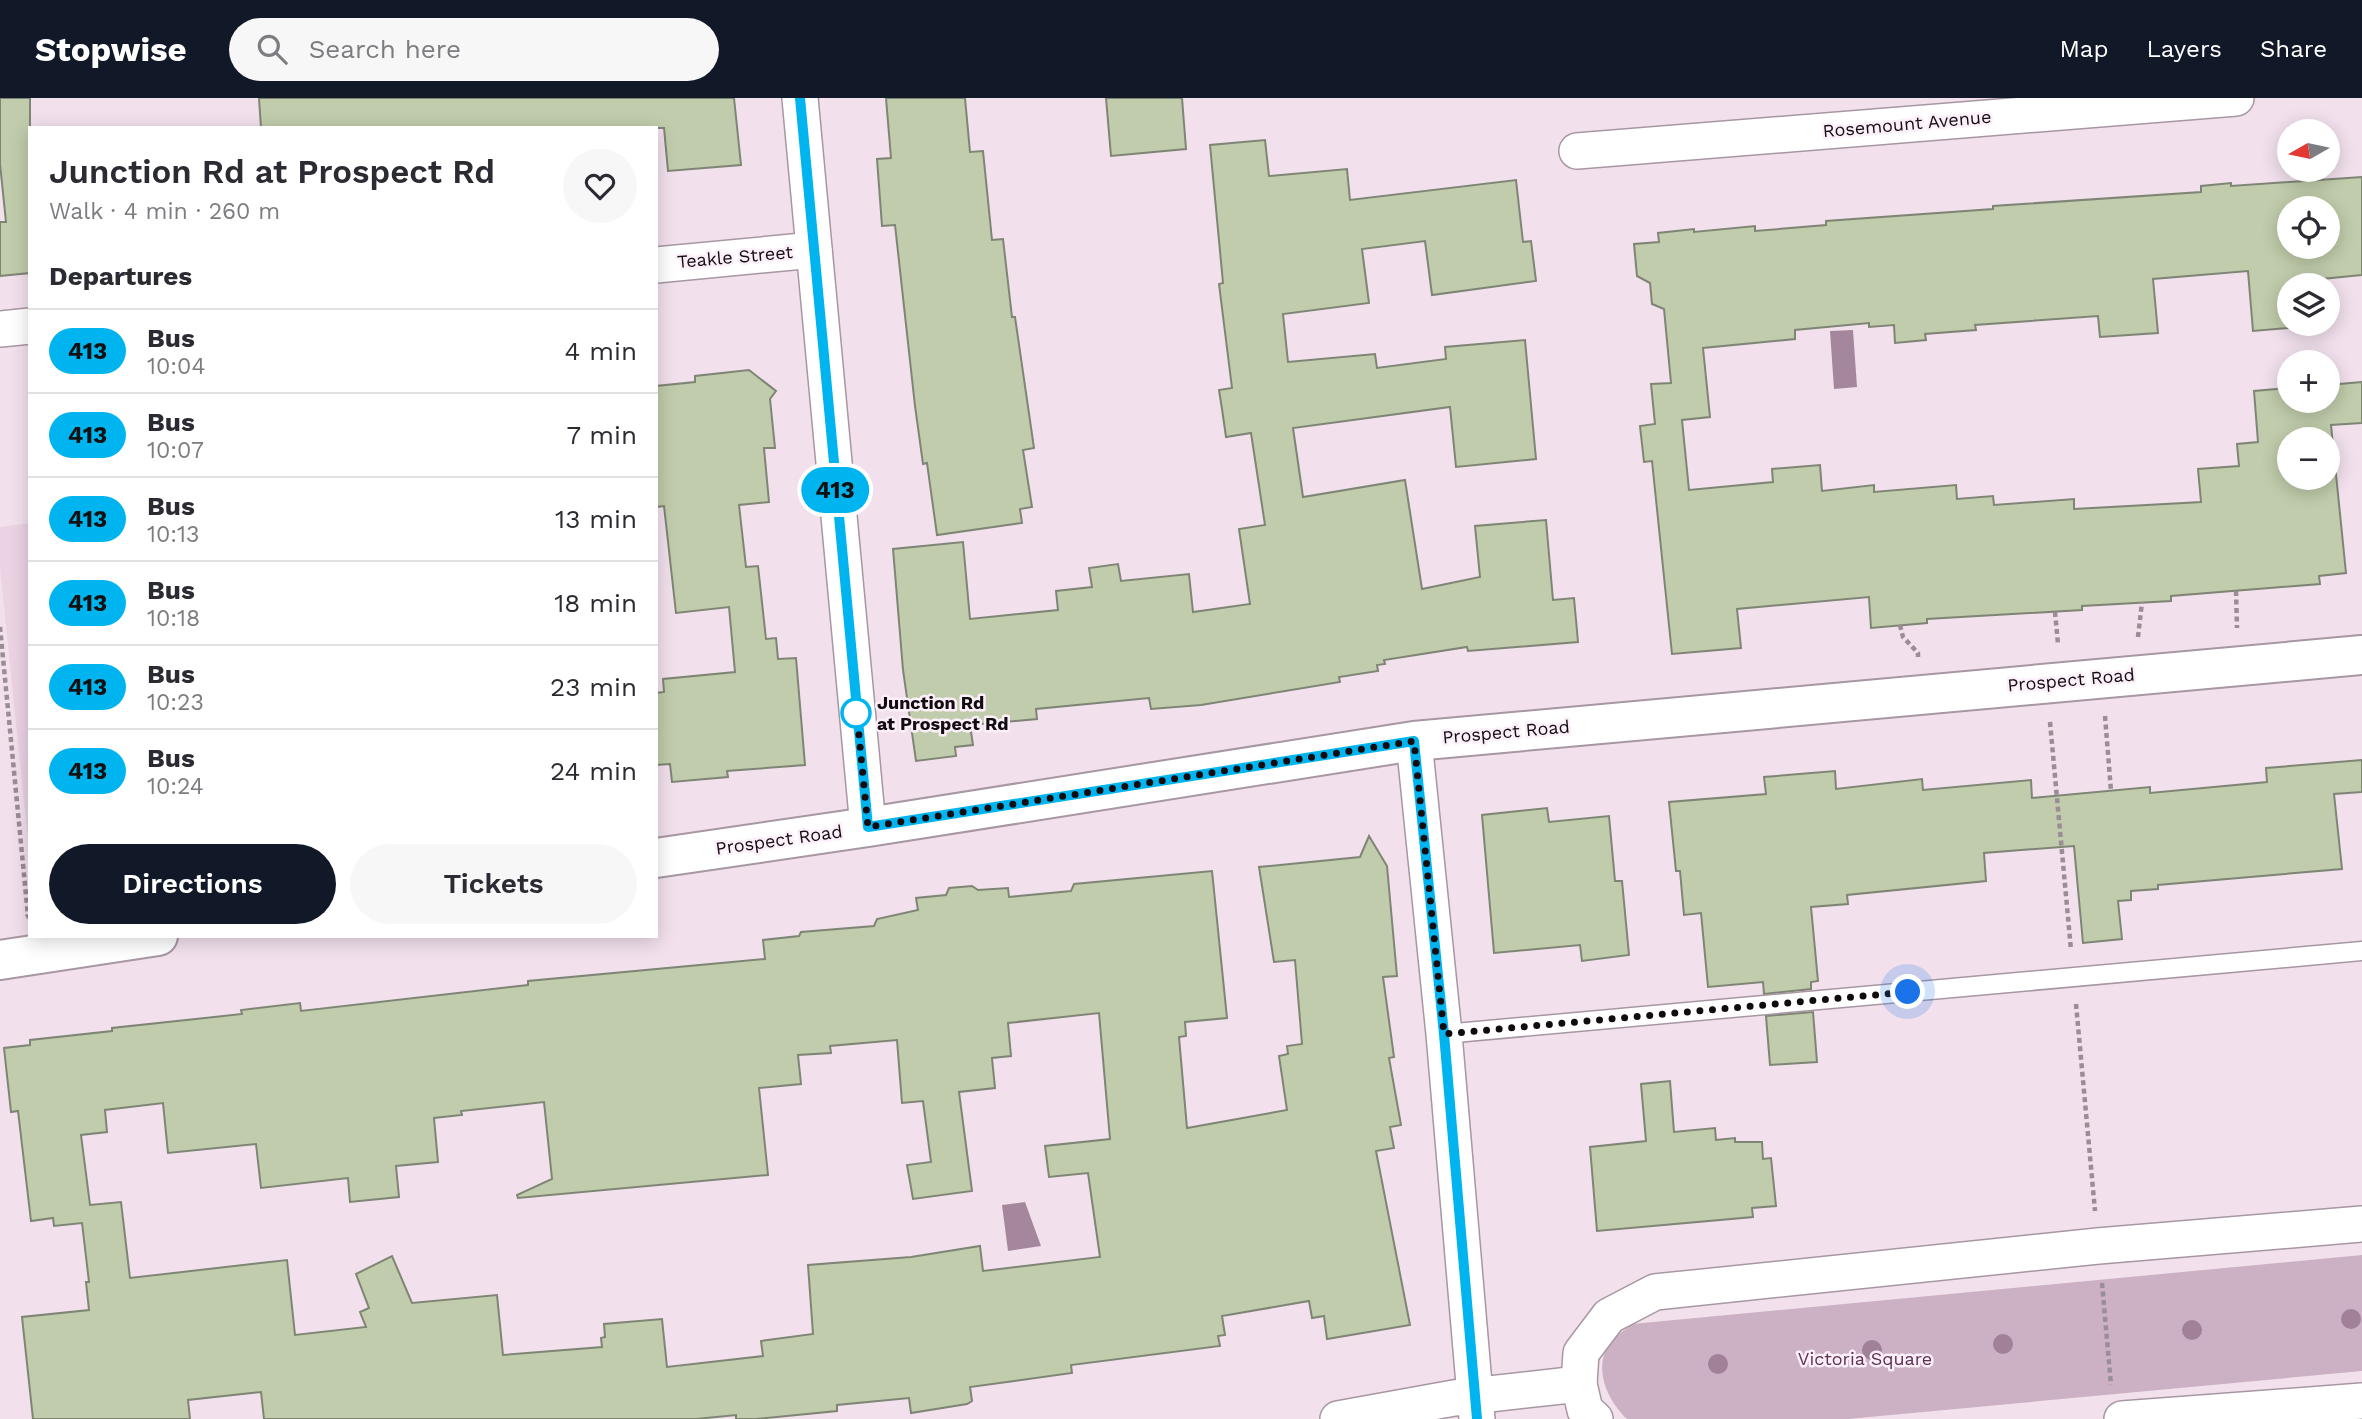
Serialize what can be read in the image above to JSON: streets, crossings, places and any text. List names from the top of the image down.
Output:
{
  "streets": {
    "street": ["Rosemount Avenue", "Teakle Street", "Prospect Road"]
  },
  "parks": ["Victoria Square"],
  "places": ["Junction Rd at Prospect Rd"],
  "lines": ["bus line 413"],
  "north": "left",
  "page": {
    "header": "Stopwise",
    "search": "Search here",
    "nav": ["Map", "Layers", "Share"],
    "on_map": "413",
    "map_buttons": ["+", "−"],
    "heading": [
      ["Junction Rd at Prospect Rd", "Walk · 4 min · 260 m"],
      "Departures"
    ],
    "list": [
      {
        "mark": "413",
        "name": "Bus",
        "note": "10:04",
        "value": "4 min"
      },
      {
        "mark": "413",
        "name": "Bus",
        "note": "10:07",
        "value": "7 min"
      },
      {
        "mark": "413",
        "name": "Bus",
        "note": "10:13",
        "value": "13 min"
      },
      {
        "mark": "413",
        "name": "Bus",
        "note": "10:18",
        "value": "18 min"
      },
      {
        "mark": "413",
        "name": "Bus",
        "note": "10:23",
        "value": "23 min"
      },
      {
        "mark": "413",
        "name": "Bus",
        "note": "10:24",
        "value": "24 min"
      }
    ],
    "buttons": ["Directions", "Tickets"]
  }
}
